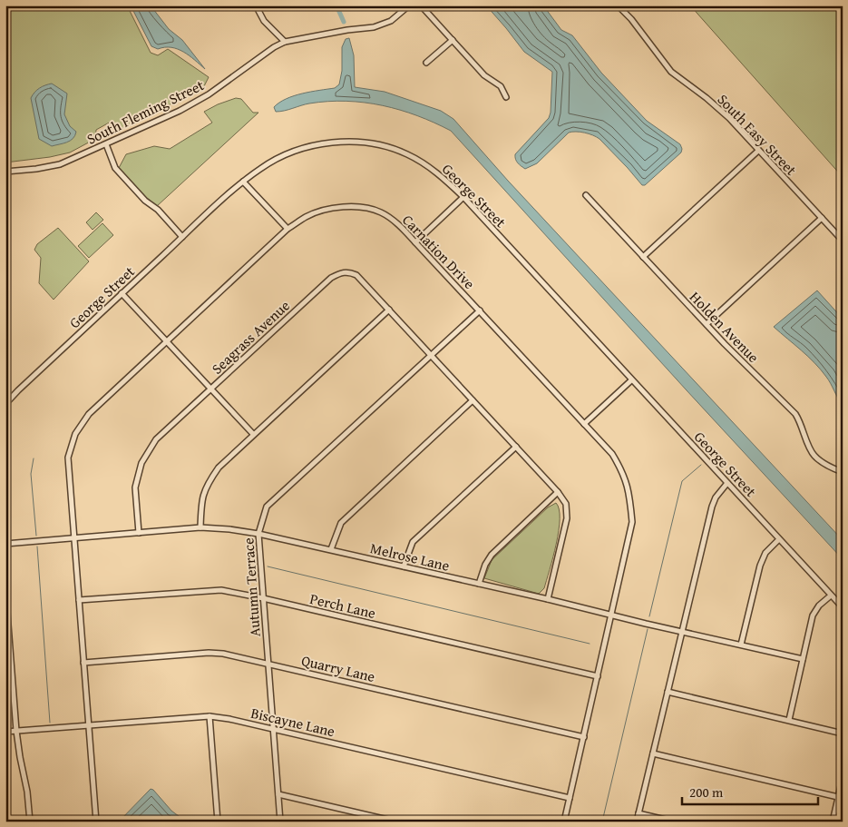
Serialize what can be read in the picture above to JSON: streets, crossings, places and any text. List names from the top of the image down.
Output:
{
  "streets": {
    "street": [
      "South Fleming Street",
      "South Easy Street",
      "George Street",
      "Carnation Drive",
      "Holden Avenue",
      "Seagrass Avenue",
      "Melrose Lane",
      "Autumn Terrace",
      "Perch Lane",
      "Quarry Lane",
      "Biscayne Lane"
    ]
  },
  "crossings": [
    ["Carnation Drive", "Melrose Lane"],
    ["Carnation Drive", "Autumn Terrace"],
    ["Carnation Drive", "Perch Lane"],
    ["Carnation Drive", "Quarry Lane"],
    ["Carnation Drive", "Biscayne Lane"],
    ["Seagrass Avenue", "Melrose Lane"],
    ["Seagrass Avenue", "Autumn Terrace"],
    ["Melrose Lane", "Autumn Terrace"],
    ["Autumn Terrace", "Perch Lane"],
    ["Autumn Terrace", "Quarry Lane"],
    ["Autumn Terrace", "Biscayne Lane"]
  ],
  "scale_bar": "200 m"
}
